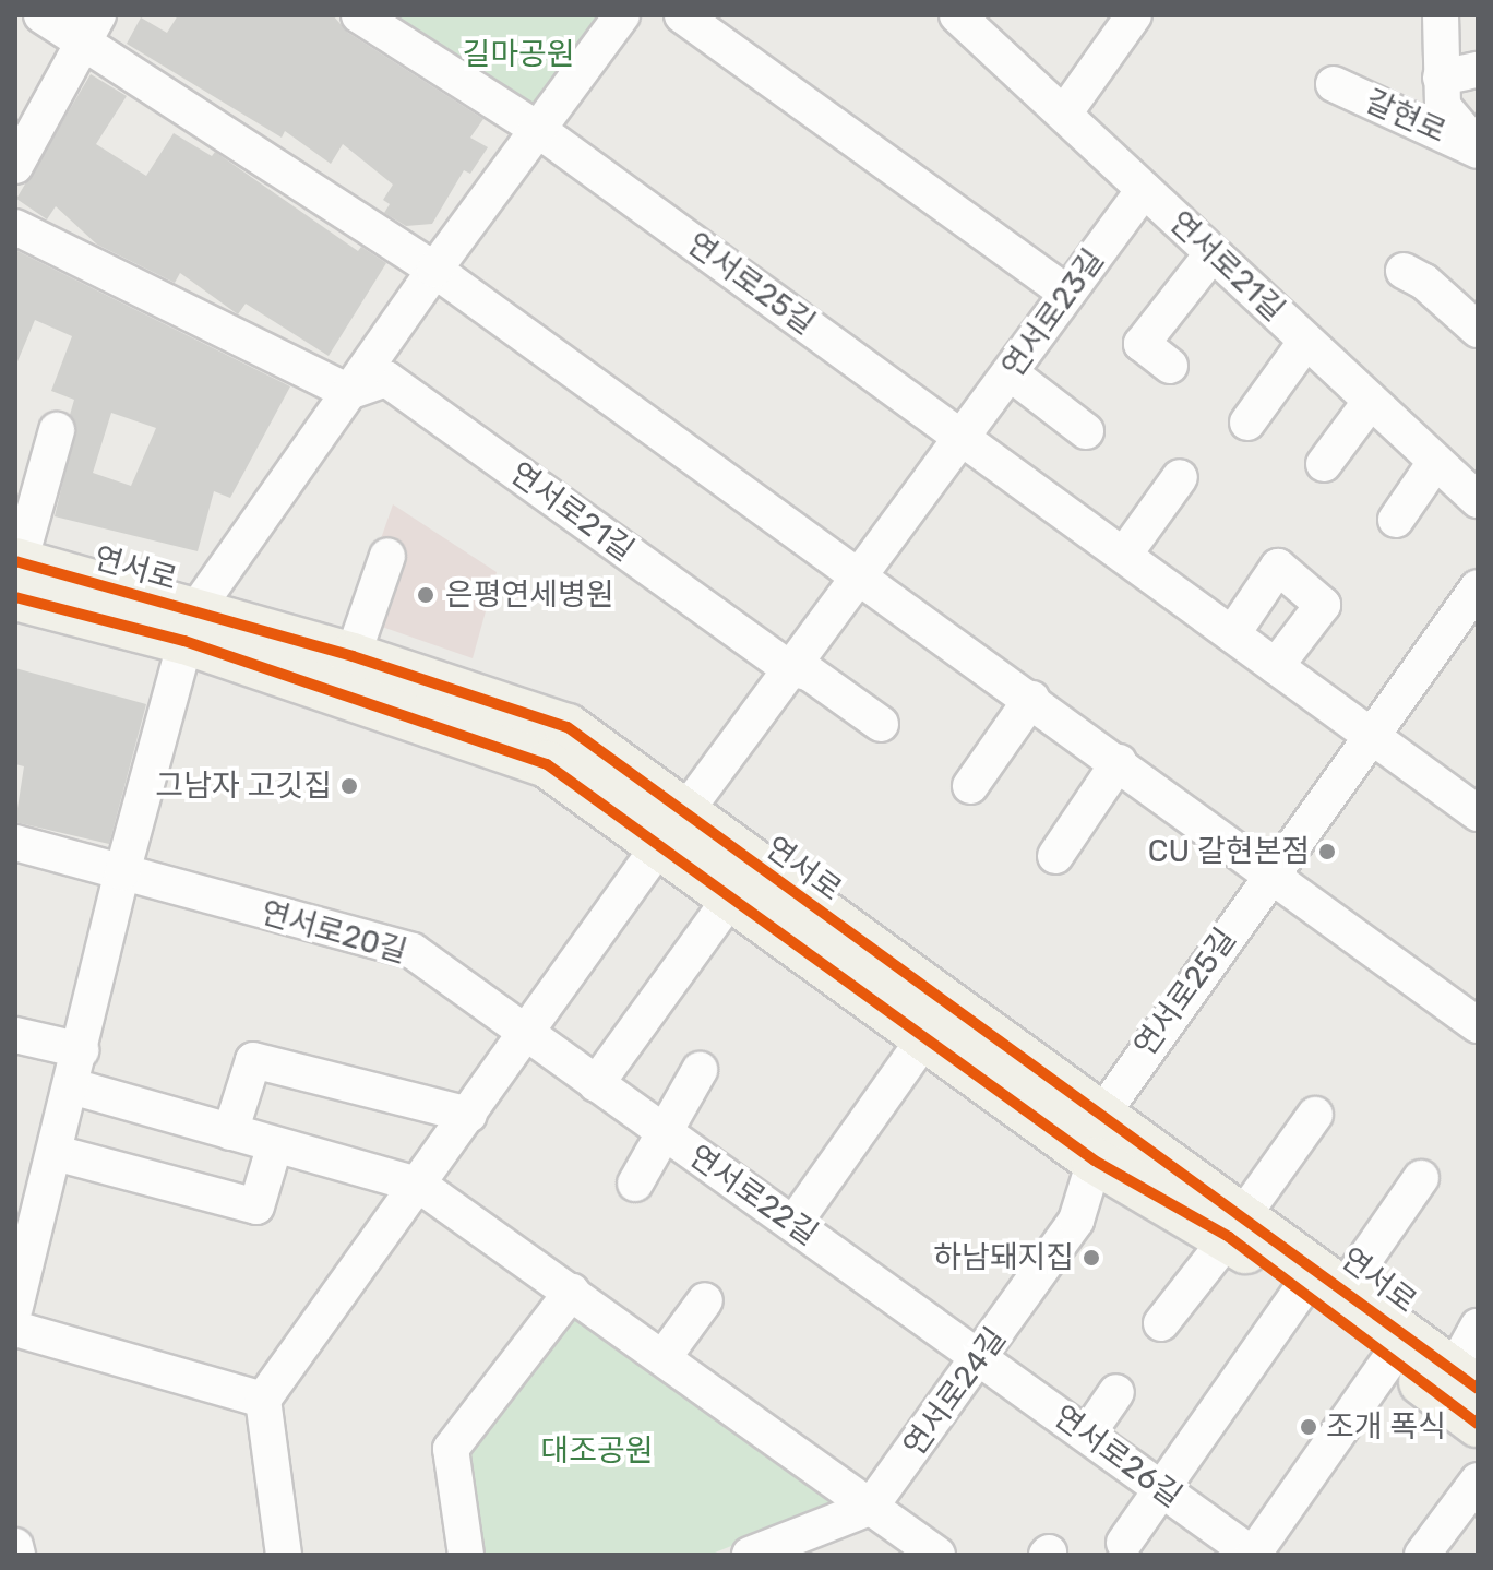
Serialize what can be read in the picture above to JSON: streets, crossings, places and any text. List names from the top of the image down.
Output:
{
  "streets": {
    "main road": ["연서로"],
    "street": [
      "갈현로",
      "연서로21길",
      "연서로25길",
      "연서로23길",
      "연서로20길",
      "연서로22길",
      "연서로24길",
      "연서로26길"
    ]
  },
  "crossings": [
    ["연서로21길", "연서로23길"],
    ["연서로25길", "연서로23길"],
    ["연서로25길", "연서로"],
    ["연서로23길", "연서로"],
    ["연서로", "연서로24길"],
    ["연서로", "연서로26길"],
    ["연서로20길", "연서로22길"],
    ["연서로22길", "연서로24길"],
    ["연서로22길", "연서로26길"],
    ["연서로24길", "연서로26길"]
  ],
  "parks": ["길마공원", "대조공원"],
  "places": [
    "은평연세병원",
    "그남자 고깃집",
    "CU 갈현본점",
    "하남돼지집",
    "조개 폭식"
  ]
}
